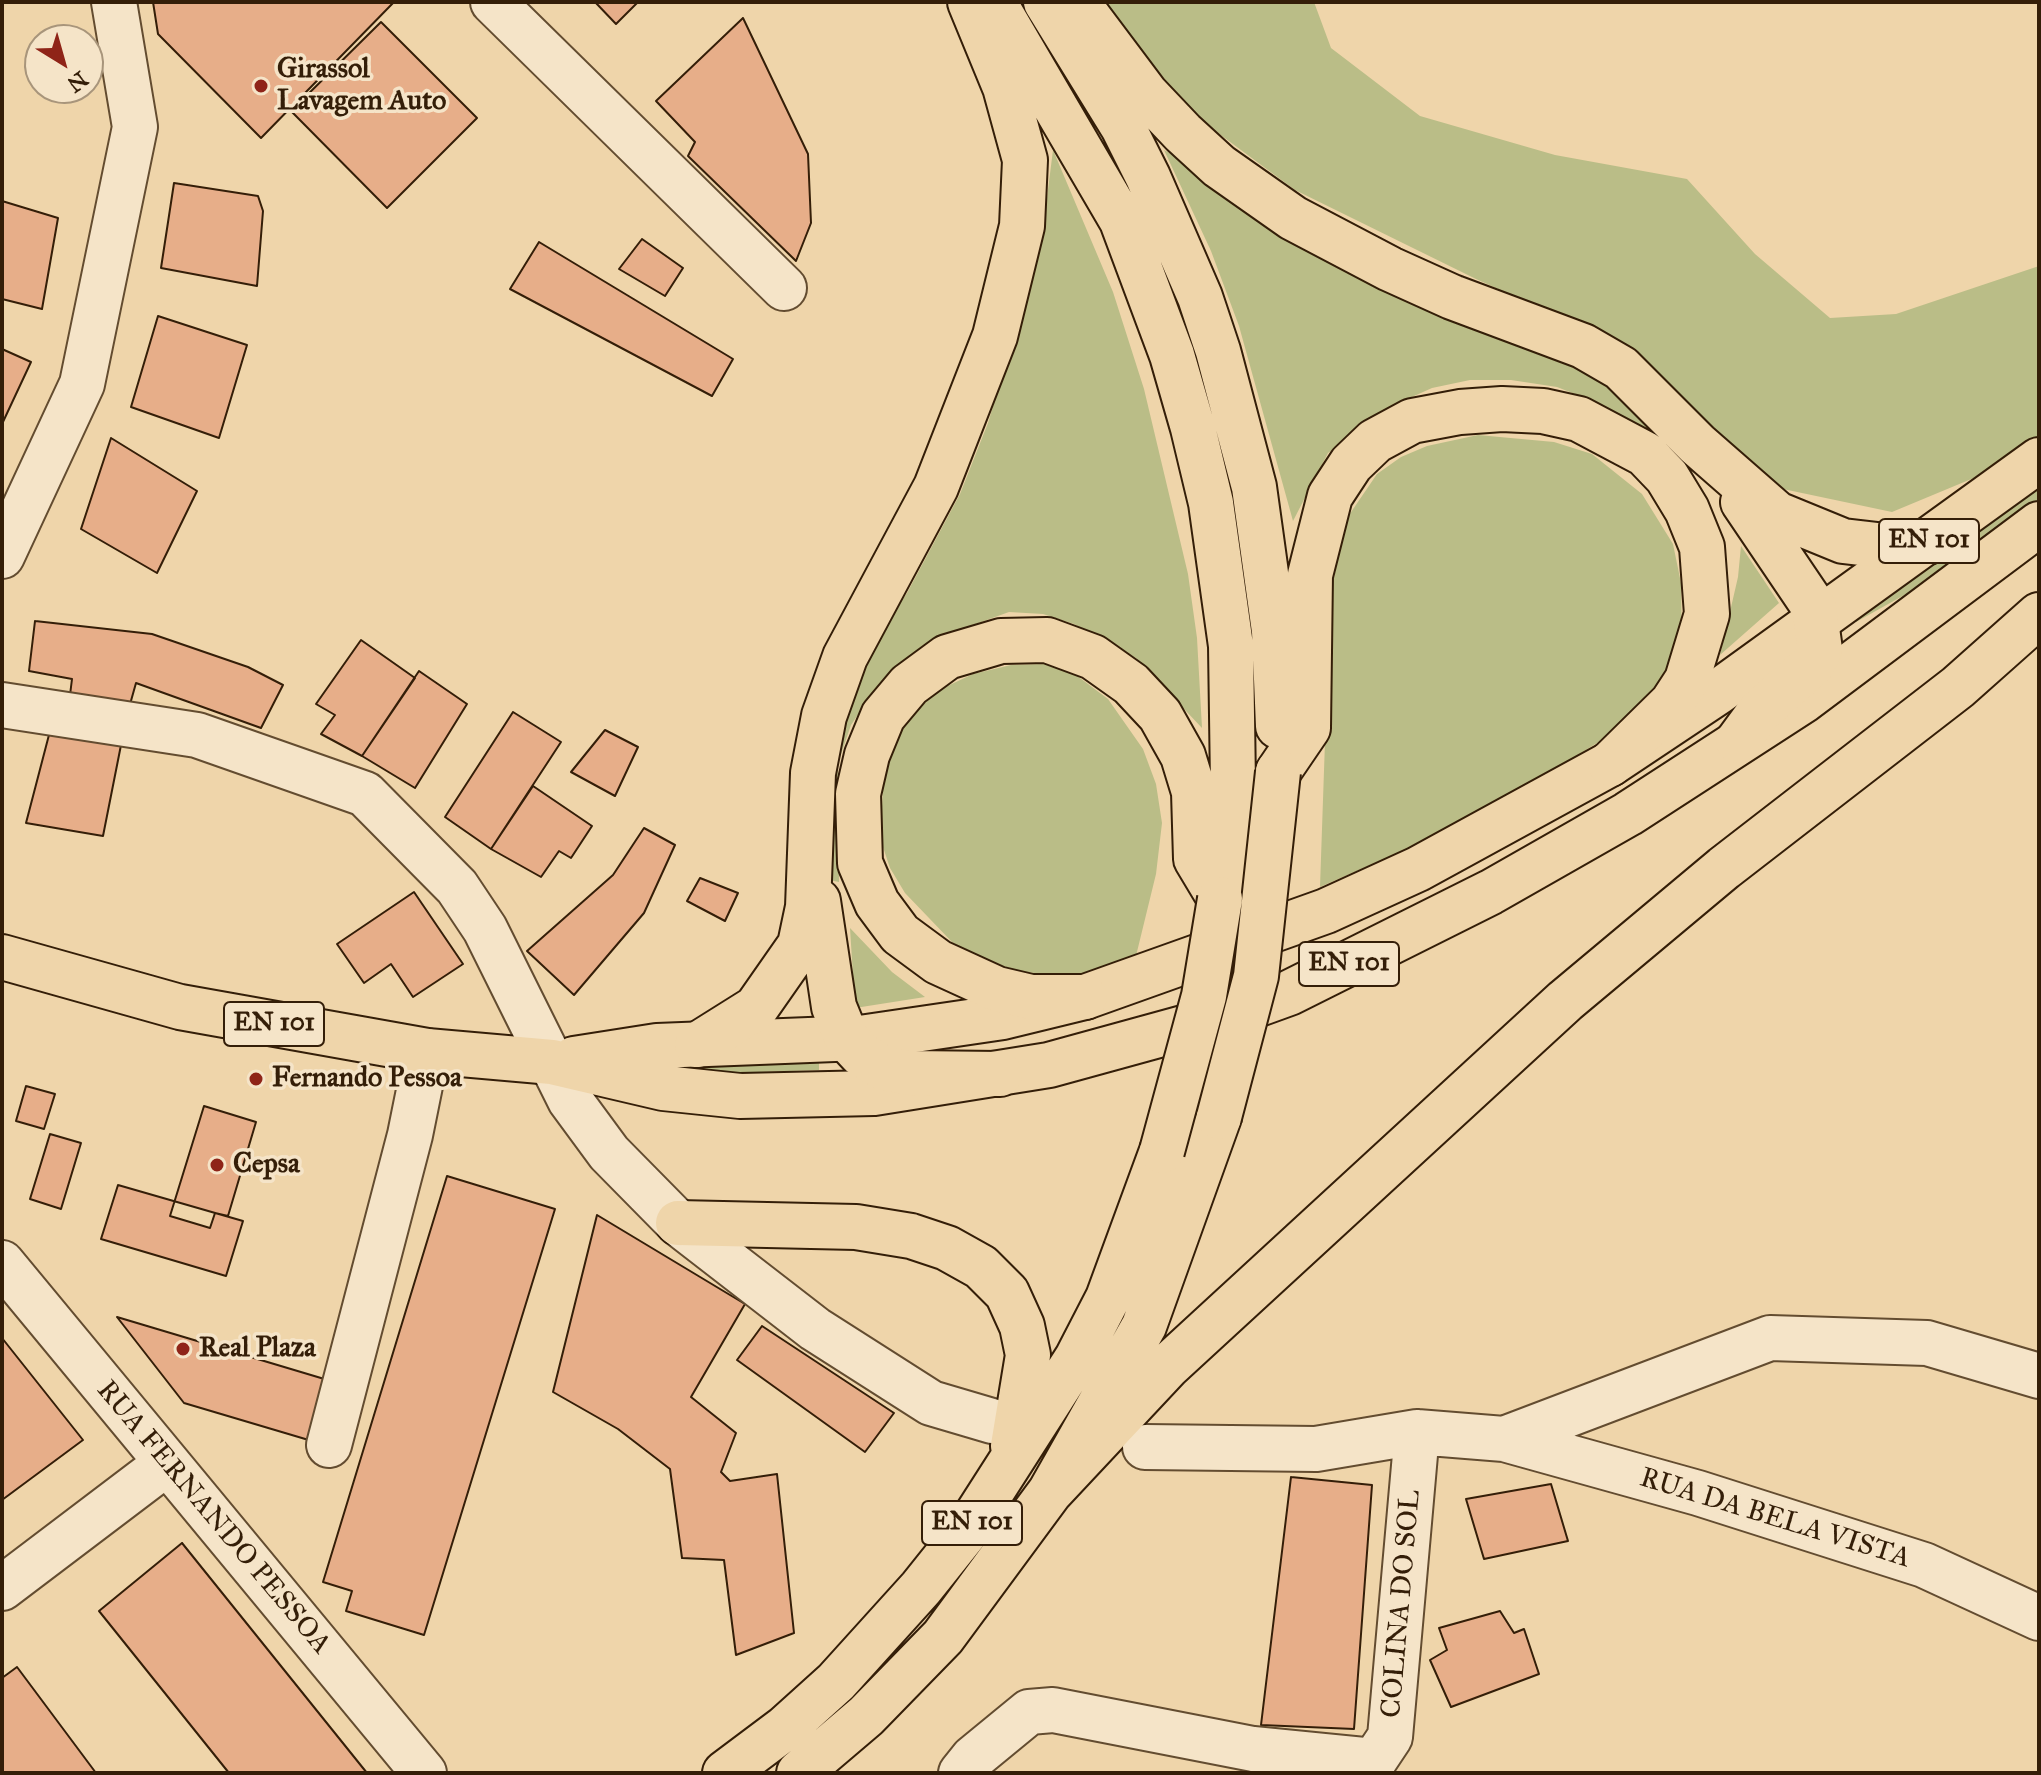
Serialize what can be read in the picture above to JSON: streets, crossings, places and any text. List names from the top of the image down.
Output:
{
  "streets": {
    "main road": ["EN 101"],
    "street": ["RUA FERNANDO PESSOA", "RUA DA BELA VISTA", "COLINA DO SOL"]
  },
  "places": [
    "Girassol Lavagem Auto",
    "Fernando Pessoa",
    "Cepsa",
    "Real Plaza"
  ],
  "north": "bottom right"
}
